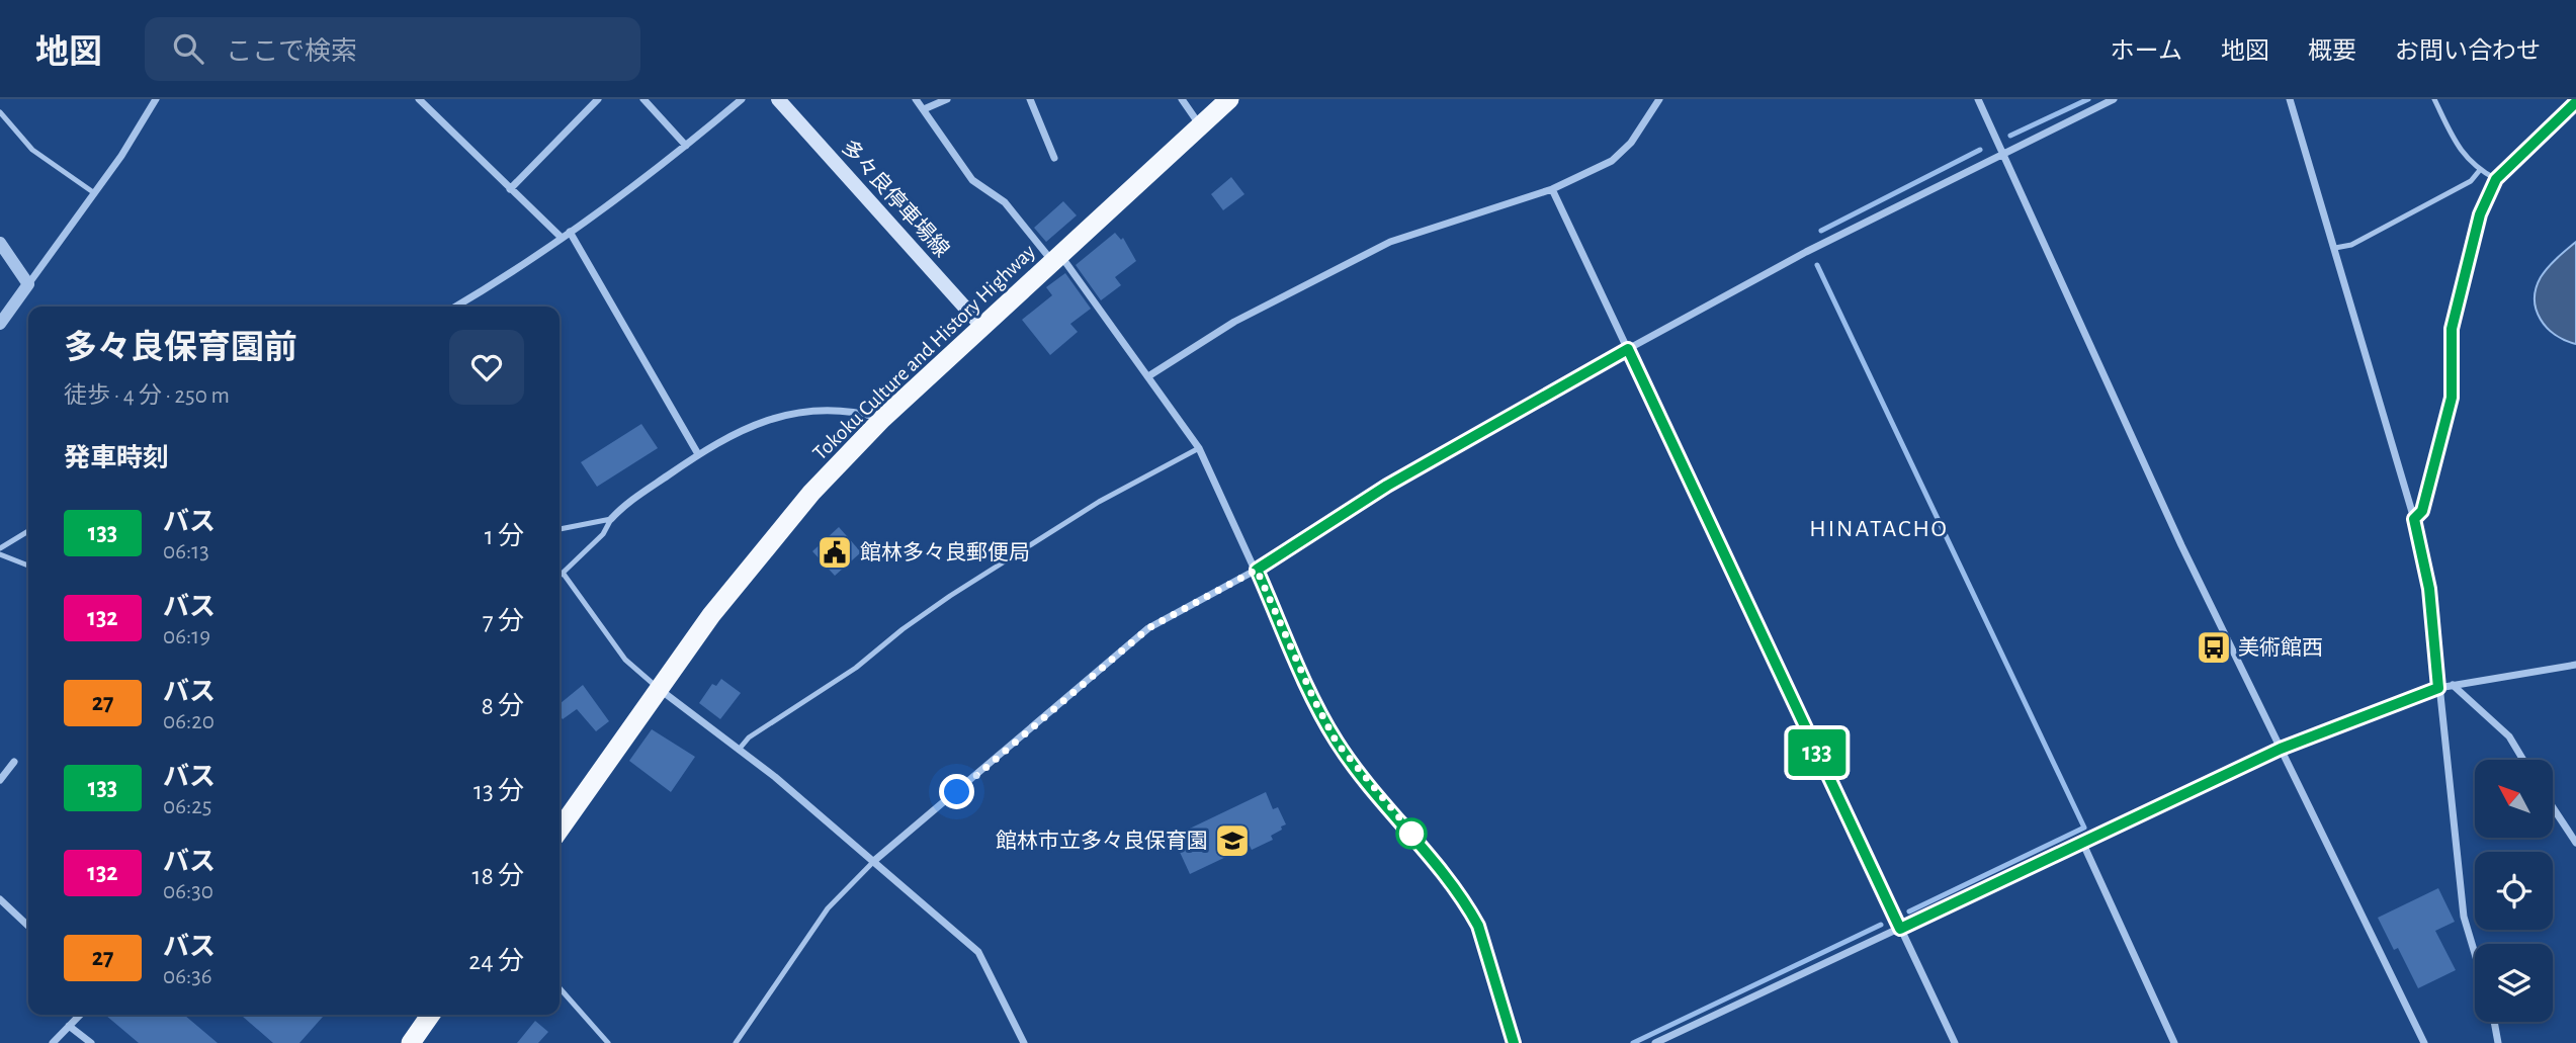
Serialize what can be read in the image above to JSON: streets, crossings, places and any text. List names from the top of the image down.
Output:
{
  "streets": {
    "highway": ["Tokoku Culture and History Highway"],
    "main road": ["多々良停車場線"]
  },
  "crossings": [
    ["多々良停車場線", "Tokoku Culture and History Highway"]
  ],
  "districts": ["HINATACHO"],
  "places": {
    "public building": ["館林多々良郵便局"],
    "bus stop": ["美術館西"],
    "school or university": ["館林市立多々良保育園"]
  },
  "lines": ["bus line 133"],
  "north": "top left",
  "page": {
    "header": "地図",
    "search": "ここで検索",
    "nav": [
      "ホーム",
      "地図",
      "概要",
      "お問い合わせ"
    ],
    "on_map": "133",
    "heading": [
      ["多々良保育園前", "徒歩 · 4 分 · 250 m"],
      "発車時刻"
    ],
    "list": [
      {
        "mark": "133",
        "name": "バス",
        "note": "06:13",
        "value": "1 分"
      },
      {
        "mark": "132",
        "name": "バス",
        "note": "06:19",
        "value": "7 分"
      },
      {
        "mark": "27",
        "name": "バス",
        "note": "06:20",
        "value": "8 分"
      },
      {
        "mark": "133",
        "name": "バス",
        "note": "06:25",
        "value": "13 分"
      },
      {
        "mark": "132",
        "name": "バス",
        "note": "06:30",
        "value": "18 分"
      },
      {
        "mark": "27",
        "name": "バス",
        "note": "06:36",
        "value": "24 分"
      }
    ]
  }
}
